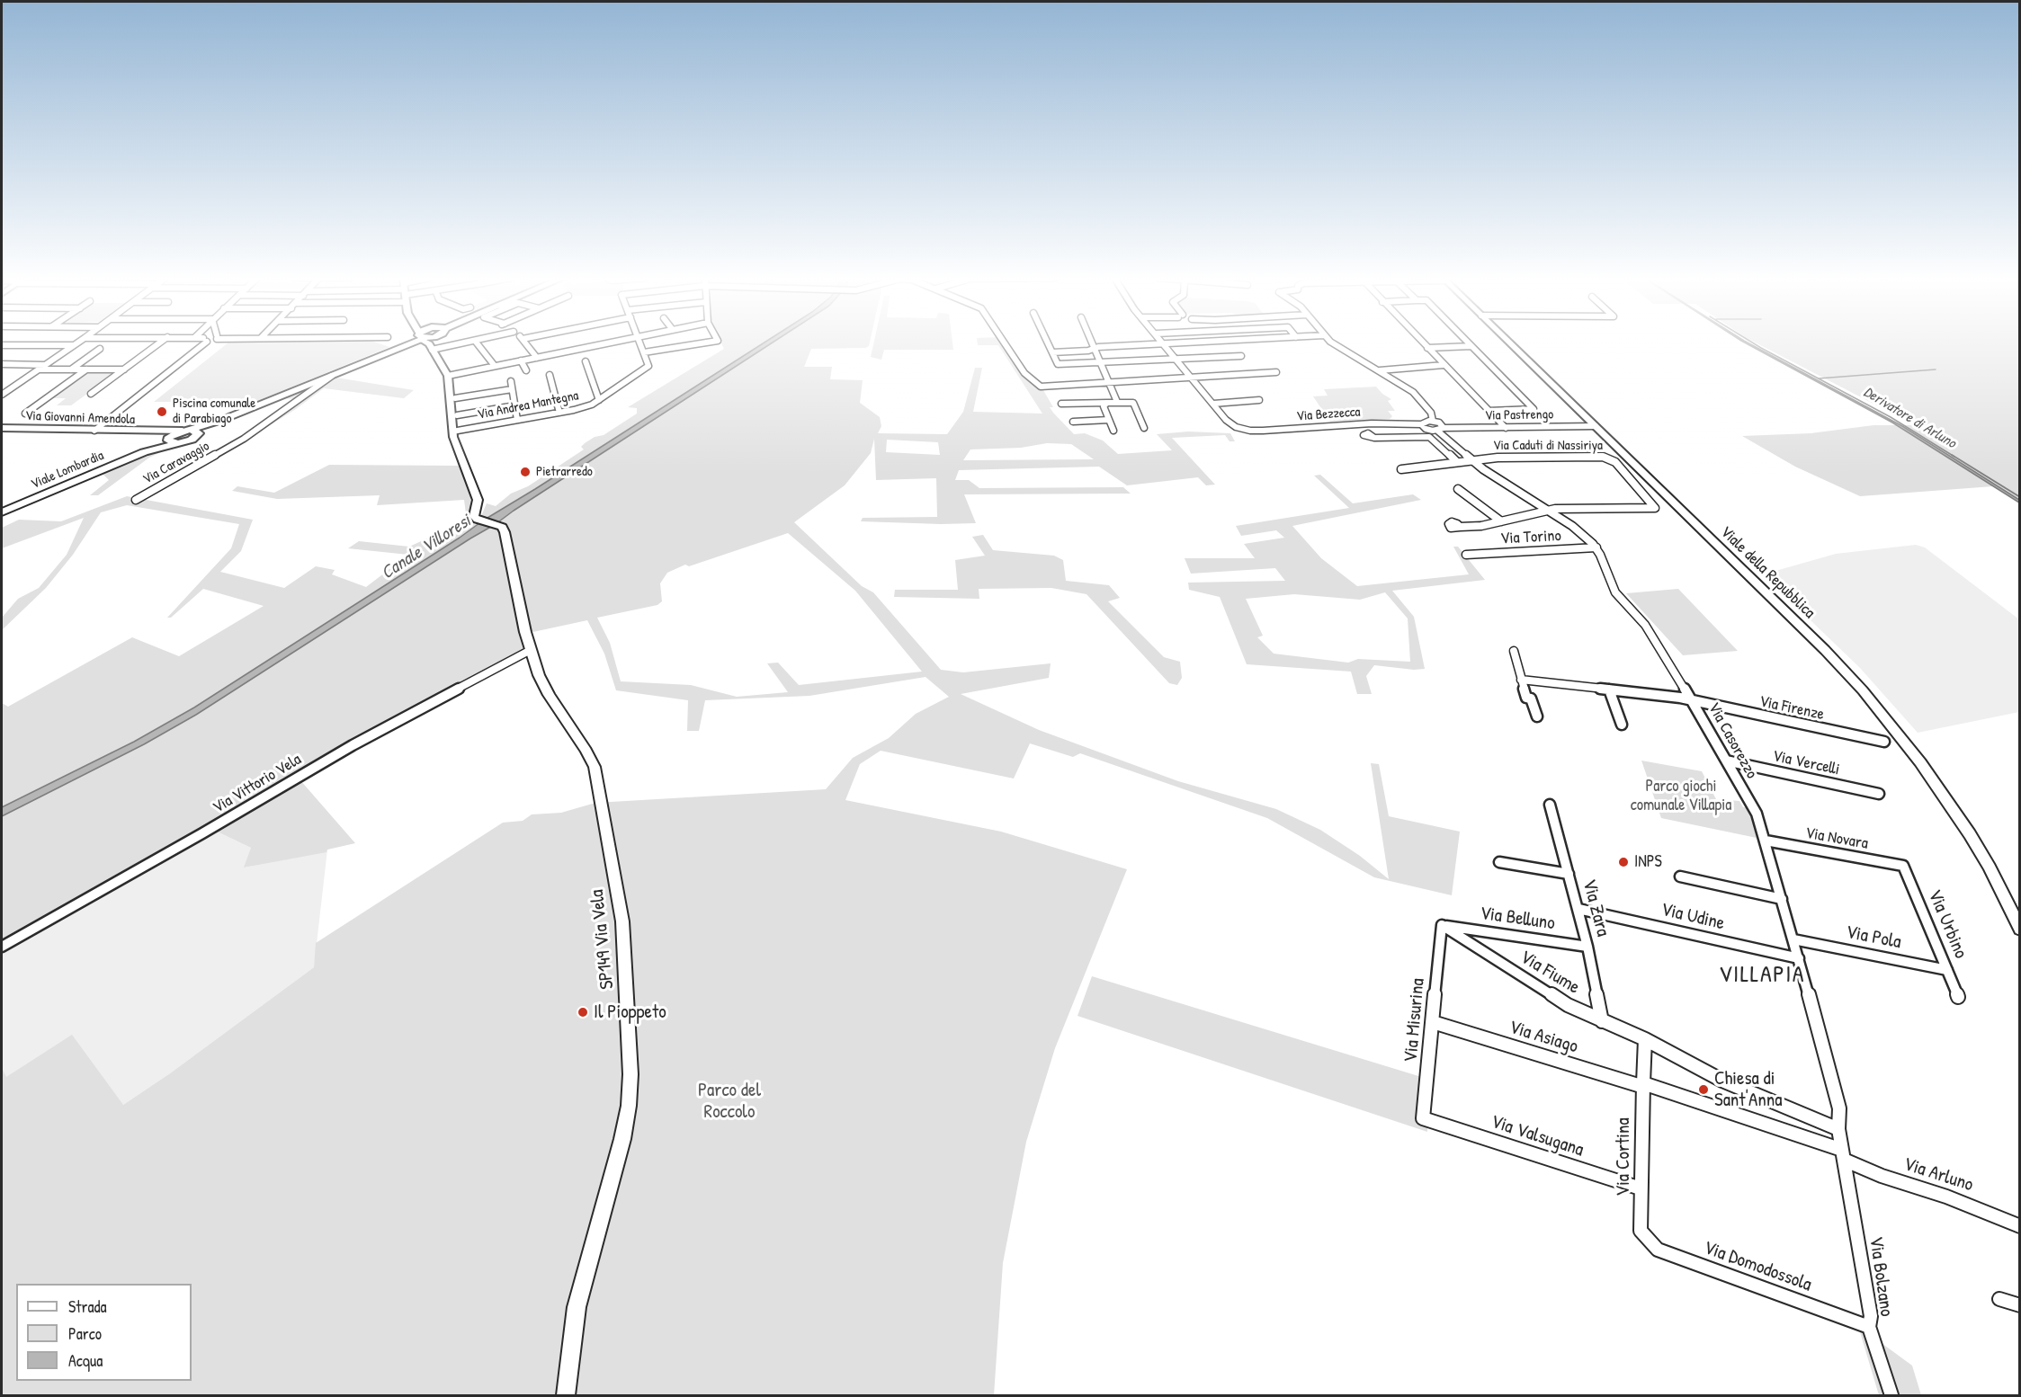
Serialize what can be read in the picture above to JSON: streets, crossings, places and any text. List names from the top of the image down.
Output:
{
  "streets": {
    "main road": ["Viale Lombardia"],
    "street": [
      "Via Andrea Mantegna",
      "Via Bezzecca",
      "Via Pastrengo",
      "Via Giovanni Amendola",
      "Via Caduti di Nassiriya",
      "Via Caravaggio",
      "Via Torino",
      "Viale della Repubblica",
      "Via Firenze",
      "Via Casorezzo",
      "Via Vercelli",
      "Via Vittorio Vela",
      "Via Novara",
      "Via Zara",
      "Via Udine",
      "Via Belluno",
      "Via Urbino",
      "Via Pola",
      "SP149 Via Vela",
      "Via Fiume",
      "Via Misurina",
      "Via Asiago",
      "Via Valsugana",
      "Via Cortina",
      "Via Arluno",
      "Via Domodossola",
      "Via Bolzano"
    ]
  },
  "crossings": [
    ["Via Andrea Mantegna", "SP149 Via Vela"],
    ["Via Pastrengo", "Viale della Repubblica"],
    ["Via Pastrengo", "Via Casorezzo"],
    ["Via Giovanni Amendola", "Viale Lombardia"],
    ["Via Caduti di Nassiriya", "Via Casorezzo"],
    ["Via Caravaggio", "Viale Lombardia"],
    ["Via Torino", "Via Casorezzo"],
    ["Via Firenze", "Via Casorezzo"],
    ["Via Casorezzo", "Via Vercelli"],
    ["Via Casorezzo", "Via Novara"],
    ["Via Casorezzo", "Via Udine"],
    ["Via Casorezzo", "Via Pola"],
    ["Via Casorezzo", "Via Fiume"],
    ["Via Casorezzo", "Via Asiago"],
    ["Via Casorezzo", "Via Arluno"],
    ["Via Casorezzo", "Via Bolzano"],
    ["Via Vittorio Vela", "SP149 Via Vela"],
    ["Via Novara", "Via Urbino"],
    ["Via Zara", "Via Udine"],
    ["Via Zara", "Via Belluno"],
    ["Via Zara", "Via Fiume"],
    ["Via Belluno", "Via Fiume"],
    ["Via Belluno", "Via Misurina"],
    ["Via Urbino", "Via Pola"],
    ["Via Fiume", "Via Misurina"],
    ["Via Fiume", "Via Cortina"],
    ["Via Misurina", "Via Asiago"],
    ["Via Misurina", "Via Valsugana"],
    ["Via Asiago", "Via Cortina"],
    ["Via Asiago", "Via Arluno"],
    ["Via Asiago", "Via Bolzano"],
    ["Via Valsugana", "Via Cortina"],
    ["Via Cortina", "Via Domodossola"],
    ["Via Arluno", "Via Bolzano"],
    ["Via Domodossola", "Via Bolzano"]
  ],
  "districts": ["VILLAPIA"],
  "water": ["Derivatore di Arluno", "Canale Villoresi"],
  "parks": ["Parco giochi comunale Villapia", "Parco del Roccolo"],
  "places": [
    "Piscina comunale di Parabiago",
    "Pietrarredo",
    "INPS",
    "Il Pioppeto",
    "Chiesa di Sant'Anna"
  ],
  "legend": ["Strada", "Parco", "Acqua"]
}
